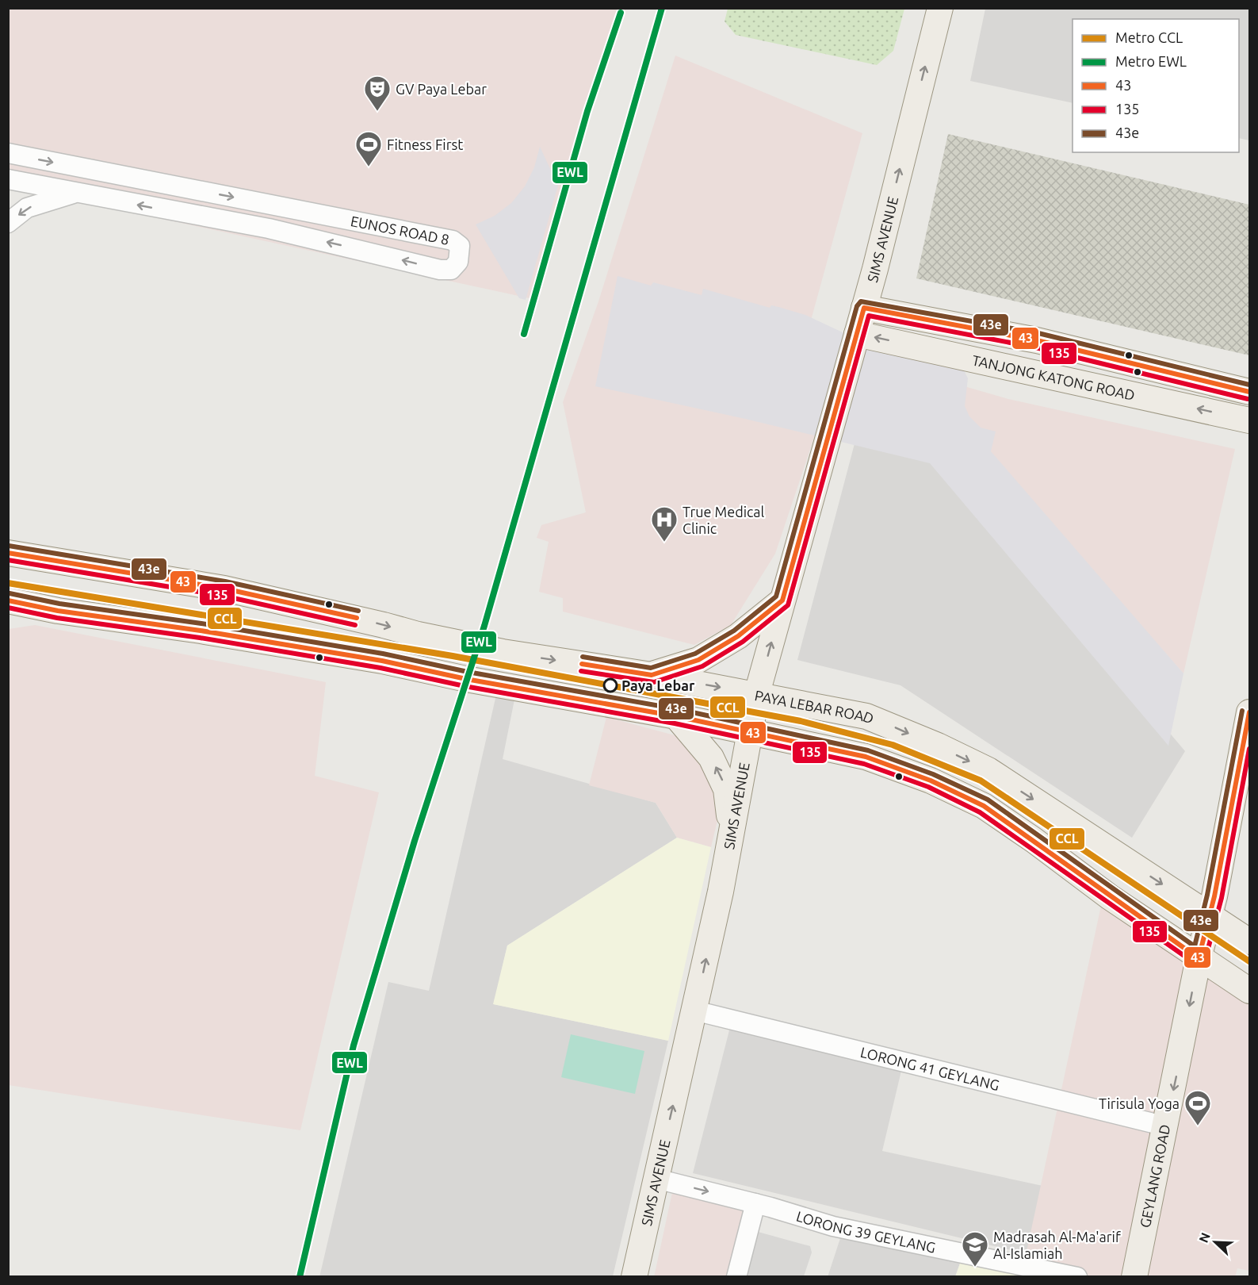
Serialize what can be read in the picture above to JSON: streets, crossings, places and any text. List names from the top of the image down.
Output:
{
  "streets": {
    "main road": [
      "SIMS AVENUE",
      "TANJONG KATONG ROAD",
      "PAYA LEBAR ROAD",
      "GEYLANG ROAD"
    ],
    "street": ["EUNOS ROAD 8", "LORONG 41 GEYLANG", "LORONG 39 GEYLANG"]
  },
  "crossings": [
    ["SIMS AVENUE", "TANJONG KATONG ROAD"],
    ["SIMS AVENUE", "PAYA LEBAR ROAD"],
    ["SIMS AVENUE", "LORONG 41 GEYLANG"],
    ["SIMS AVENUE", "LORONG 39 GEYLANG"],
    ["PAYA LEBAR ROAD", "GEYLANG ROAD"],
    ["LORONG 41 GEYLANG", "GEYLANG ROAD"]
  ],
  "one_way": ["SIMS AVENUE"],
  "places": {
    "theatre": ["GV Paya Lebar"],
    "sports": ["Fitness First", "Tirisula Yoga"],
    "hospital": ["True Medical Clinic"],
    "other": ["Paya Lebar"],
    "school or university": ["Madrasah Al-Ma'arif Al-Islamiah"]
  },
  "lines": [
    "metro line EWL",
    "transit line 43e",
    "transit line 43",
    "transit line 135",
    "metro line CCL"
  ],
  "legend": [
    "Metro CCL",
    "Metro EWL",
    "43",
    "135",
    "43e"
  ],
  "north": "top left"
}
